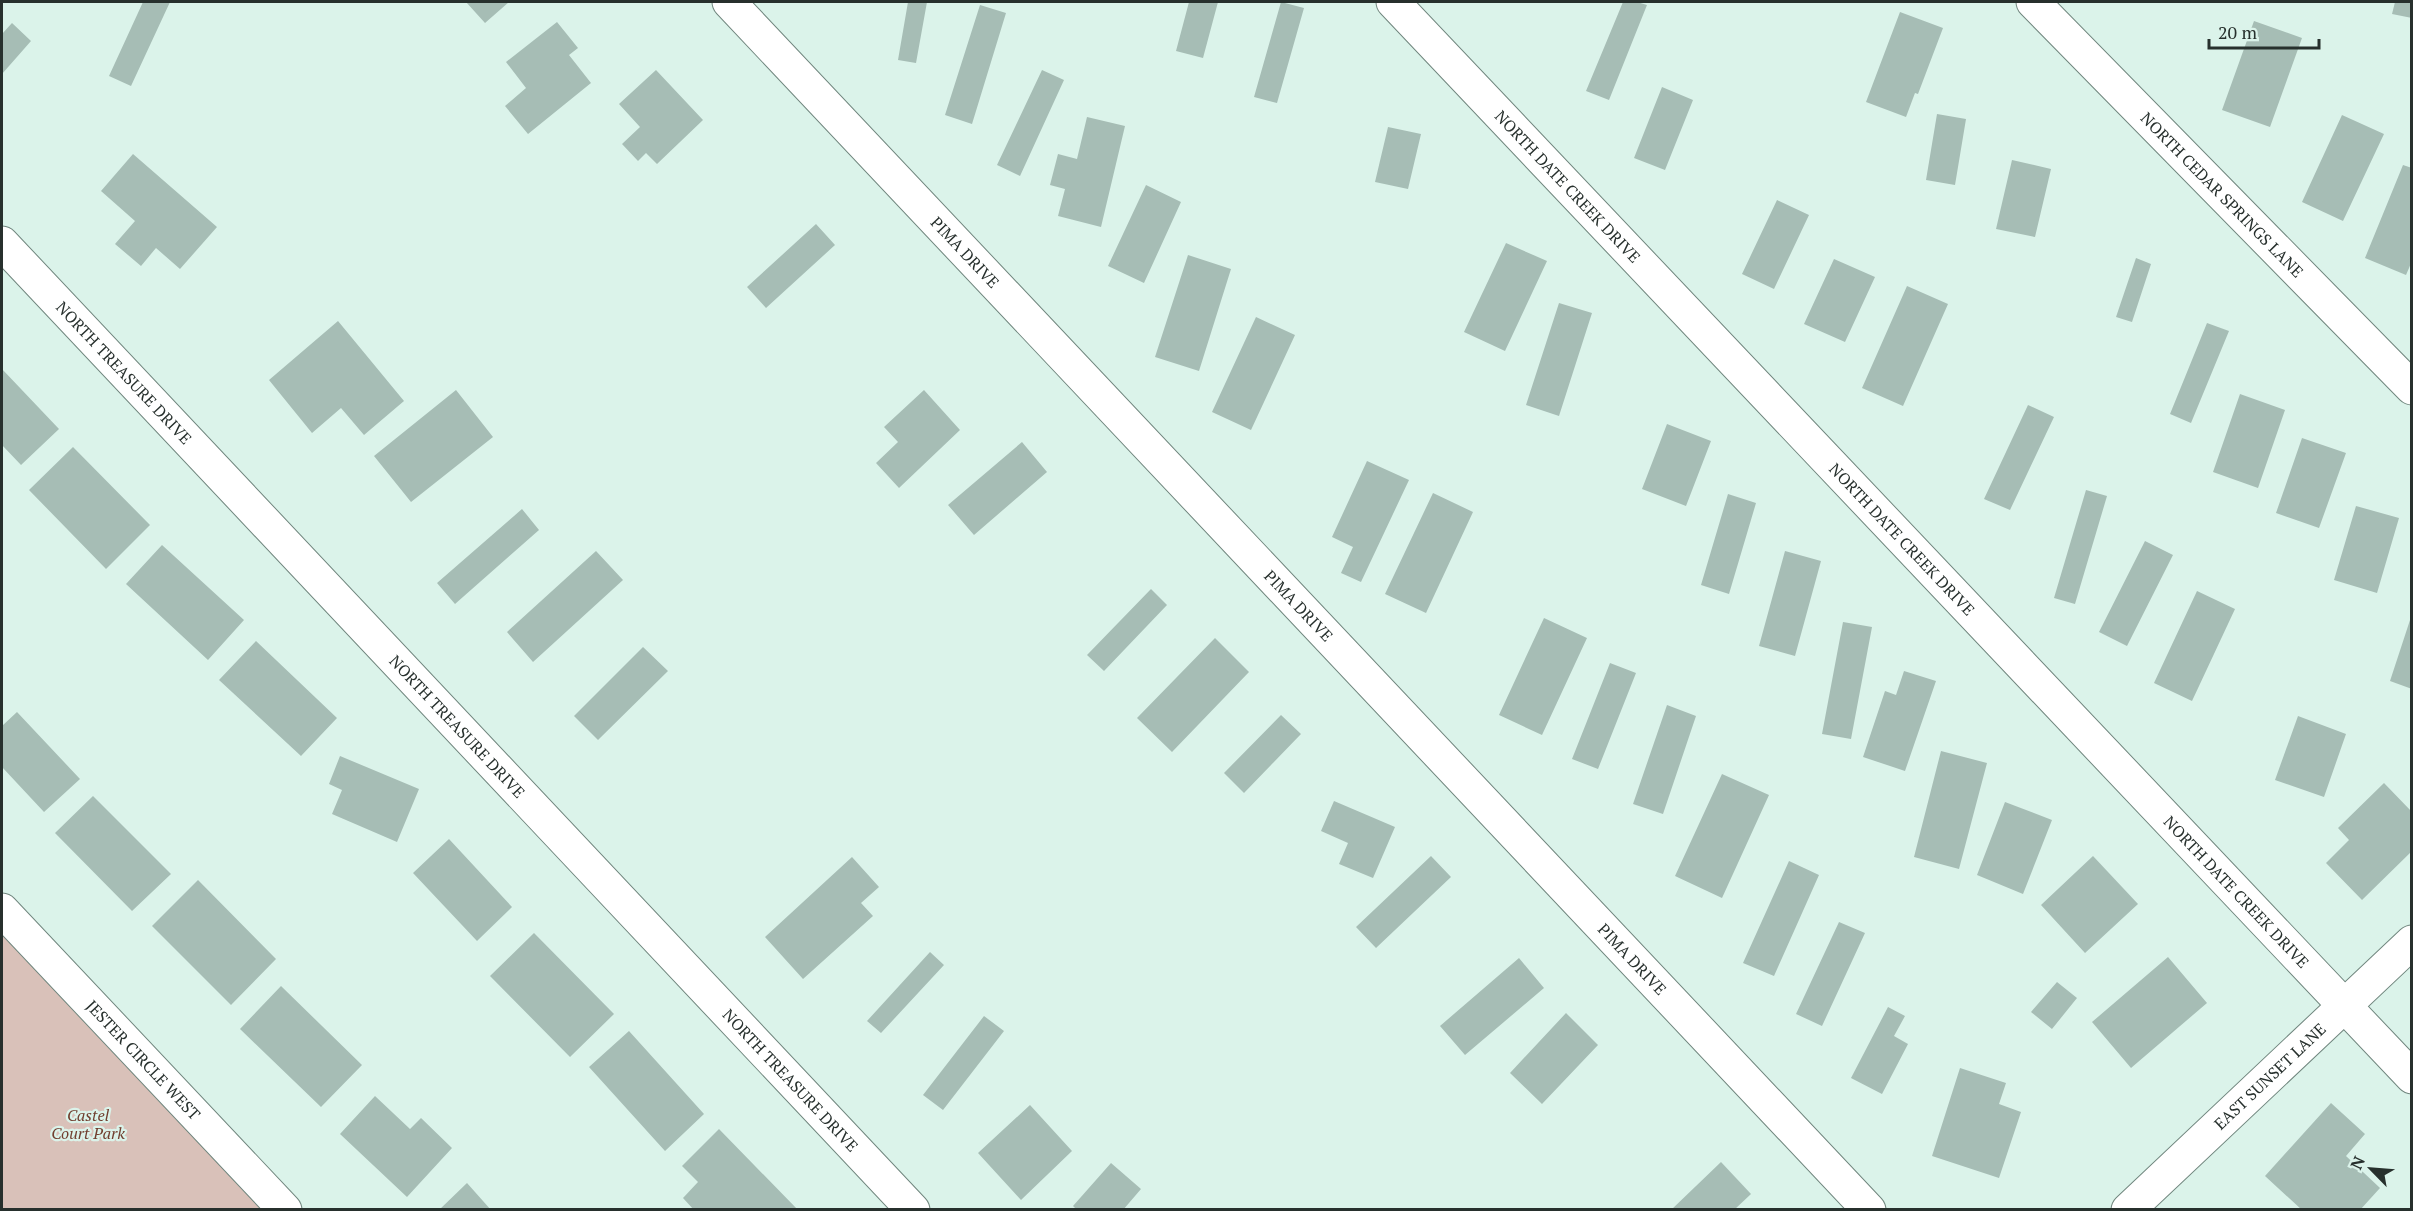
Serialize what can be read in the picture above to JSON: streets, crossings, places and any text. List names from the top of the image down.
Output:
{
  "streets": {
    "street": [
      "NORTH DATE CREEK DRIVE",
      "NORTH CEDAR SPRINGS LANE",
      "PIMA DRIVE",
      "NORTH TREASURE DRIVE",
      "JESTER CIRCLE WEST",
      "EAST SUNSET LANE"
    ]
  },
  "crossings": [
    ["NORTH DATE CREEK DRIVE", "EAST SUNSET LANE"]
  ],
  "parks": ["Castel Court Park"],
  "scale_bar": "20 m",
  "north": "top left"
}
